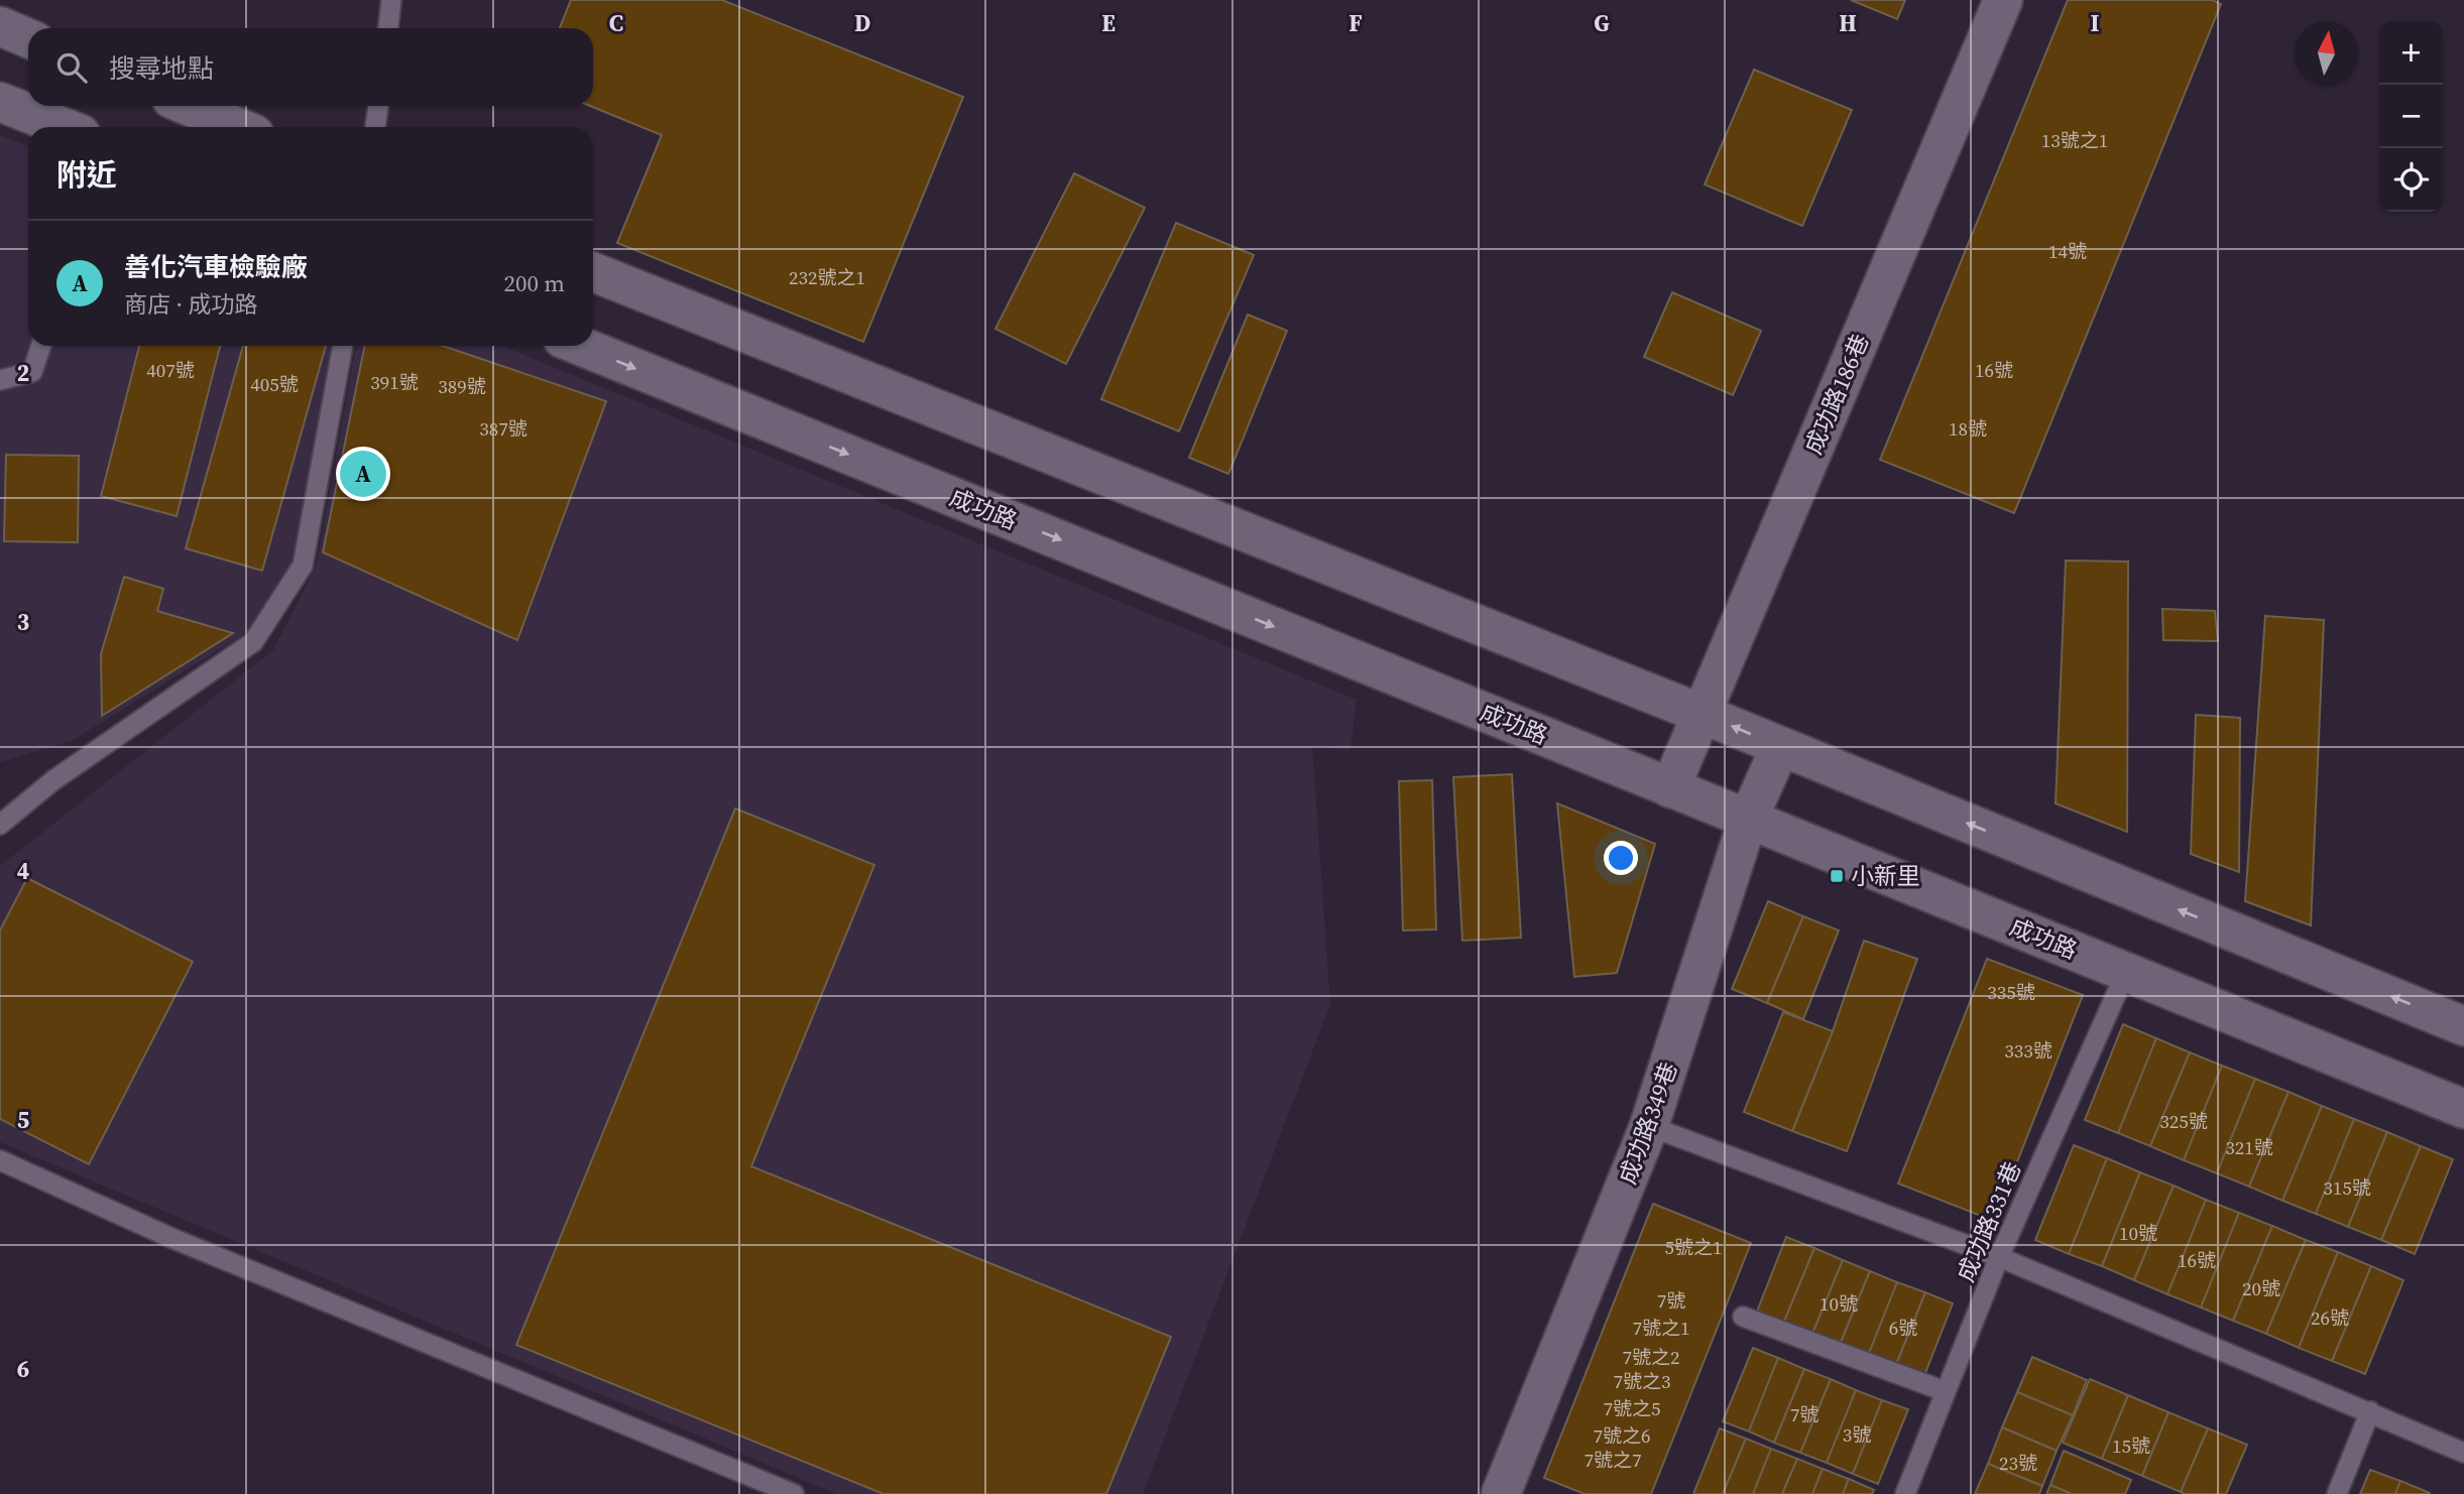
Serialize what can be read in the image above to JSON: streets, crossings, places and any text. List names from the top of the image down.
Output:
{
  "streets": {
    "main road": ["成功路186巷", "成功路", "成功路349巷"],
    "lane": ["成功路331巷"]
  },
  "crossings": [
    ["成功路186巷", "成功路"],
    ["成功路", "成功路349巷"],
    ["成功路", "成功路331巷"]
  ],
  "places": {
    "transit": ["小新里"]
  },
  "house_numbers": [
    "13號之1",
    "14號",
    "232號之1",
    "407號",
    "16號",
    "391號",
    "405號",
    "389號",
    "387號",
    "18號",
    "335號",
    "333號",
    "325號",
    "321號",
    "315號",
    "10號",
    "5號之1",
    "16號",
    "20號",
    "7號",
    "10號",
    "26號",
    "7號之1",
    "6號",
    "7號之2",
    "7號之3",
    "7號之5",
    "7號",
    "3號",
    "7號之6",
    "15號",
    "7號之7",
    "23號"
  ],
  "north": "top",
  "page": {
    "map_buttons": ["+", "−"],
    "search": "搜尋地點",
    "heading": "附近",
    "list": [
      {
        "mark": "A",
        "name": "善化汽車檢驗廠",
        "note": "商店 · 成功路",
        "value": "200 m"
      }
    ],
    "pins": "A"
  },
  "grid": {
    "columns": [
      "C",
      "D",
      "E",
      "F",
      "G",
      "H",
      "I"
    ],
    "rows": [
      "2",
      "3",
      "4",
      "5",
      "6"
    ]
  }
}
